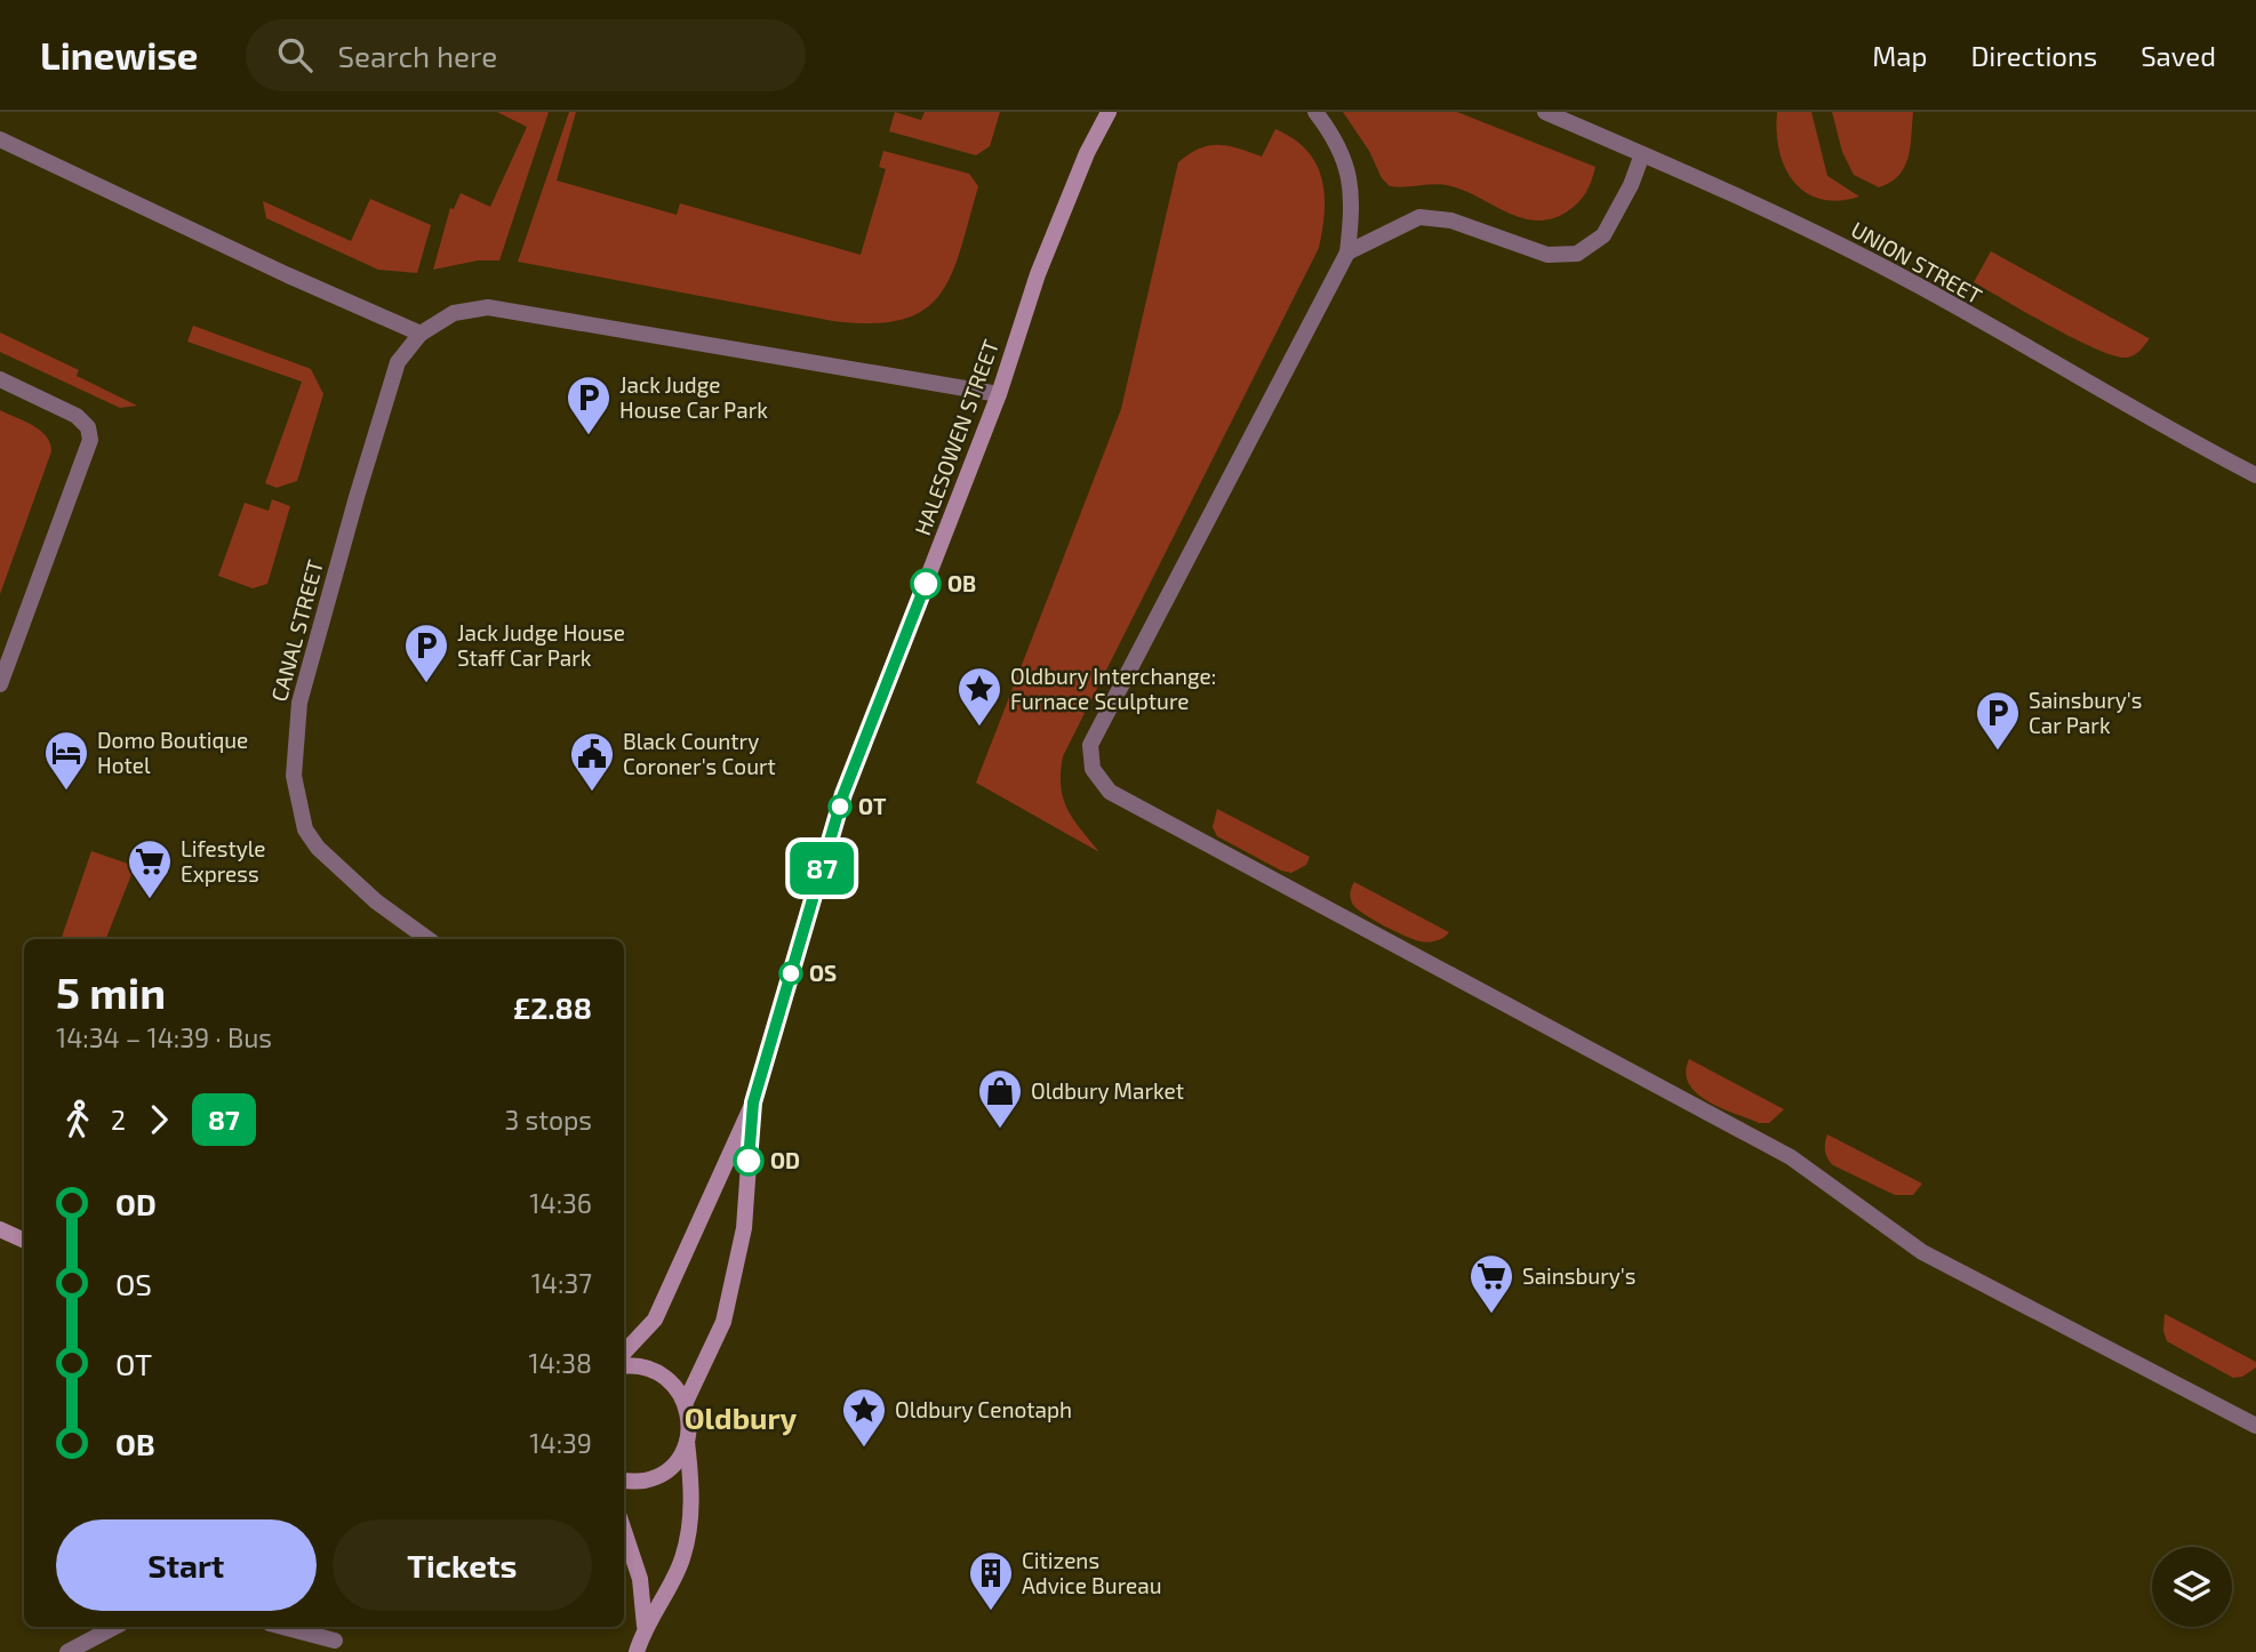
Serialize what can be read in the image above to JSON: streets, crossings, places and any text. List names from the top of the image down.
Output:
{
  "streets": {
    "main road": ["HALESOWEN STREET"],
    "street": ["UNION STREET", "CANAL STREET"]
  },
  "crossings": [
    ["HALESOWEN STREET", "CANAL STREET"]
  ],
  "districts": ["Oldbury"],
  "places": {
    "parking": ["Jack Judge House Car Park", "Jack Judge House Staff Car Park", "Sainsbury's Car Park"],
    "other": [
      "OB",
      "OT",
      "OS",
      "OD"
    ],
    "place": ["Oldbury Interchange: Furnace Sculpture", "Oldbury Cenotaph"],
    "hotel": ["Domo Boutique Hotel"],
    "public building": ["Black Country Coroner's Court"],
    "supermarket": ["Lifestyle Express", "Sainsbury's"],
    "shop": ["Oldbury Market"],
    "building": ["Citizens Advice Bureau"]
  },
  "lines": ["bus line 87"],
  "page": {
    "header": "Linewise",
    "search": "Search here",
    "nav": ["Map", "Directions", "Saved"],
    "on_map": "87",
    "heading": ["5 min", "14:34 – 14:39 · Bus", "£2.88"],
    "legs": ["2", "87", "3 stops"],
    "list": [
      {
        "name": "OD",
        "value": "14:36"
      },
      {
        "name": "OS",
        "value": "14:37"
      },
      {
        "name": "OT",
        "value": "14:38"
      },
      {
        "name": "OB",
        "value": "14:39"
      }
    ],
    "buttons": ["Start", "Tickets"]
  }
}
